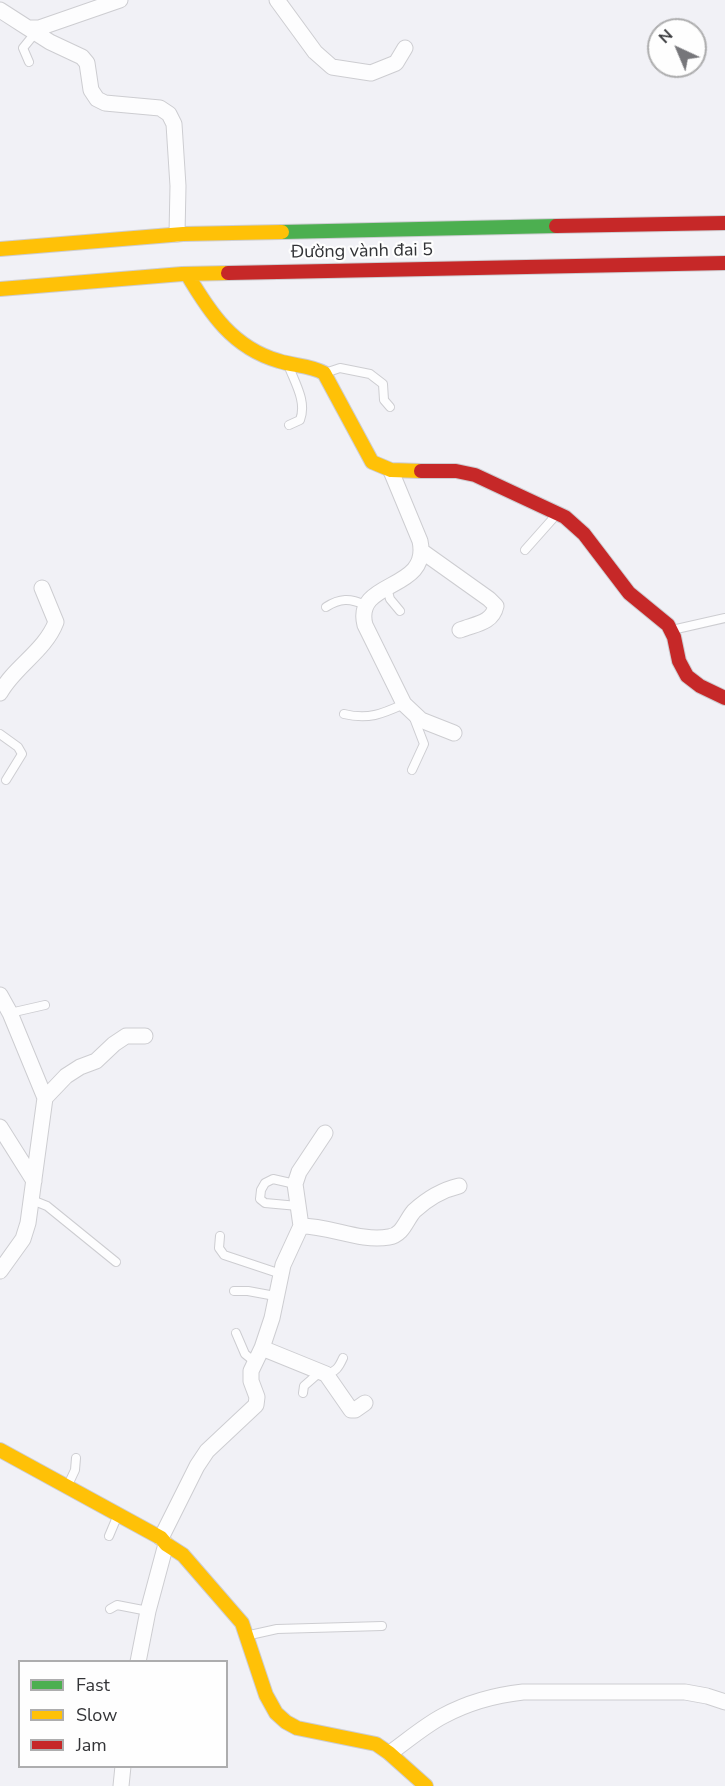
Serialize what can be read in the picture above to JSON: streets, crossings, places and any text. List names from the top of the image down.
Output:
{
  "streets": {
    "main road": ["Đường vành đai 5"]
  },
  "legend": ["Fast", "Slow", "Jam"],
  "north": "top left"
}
